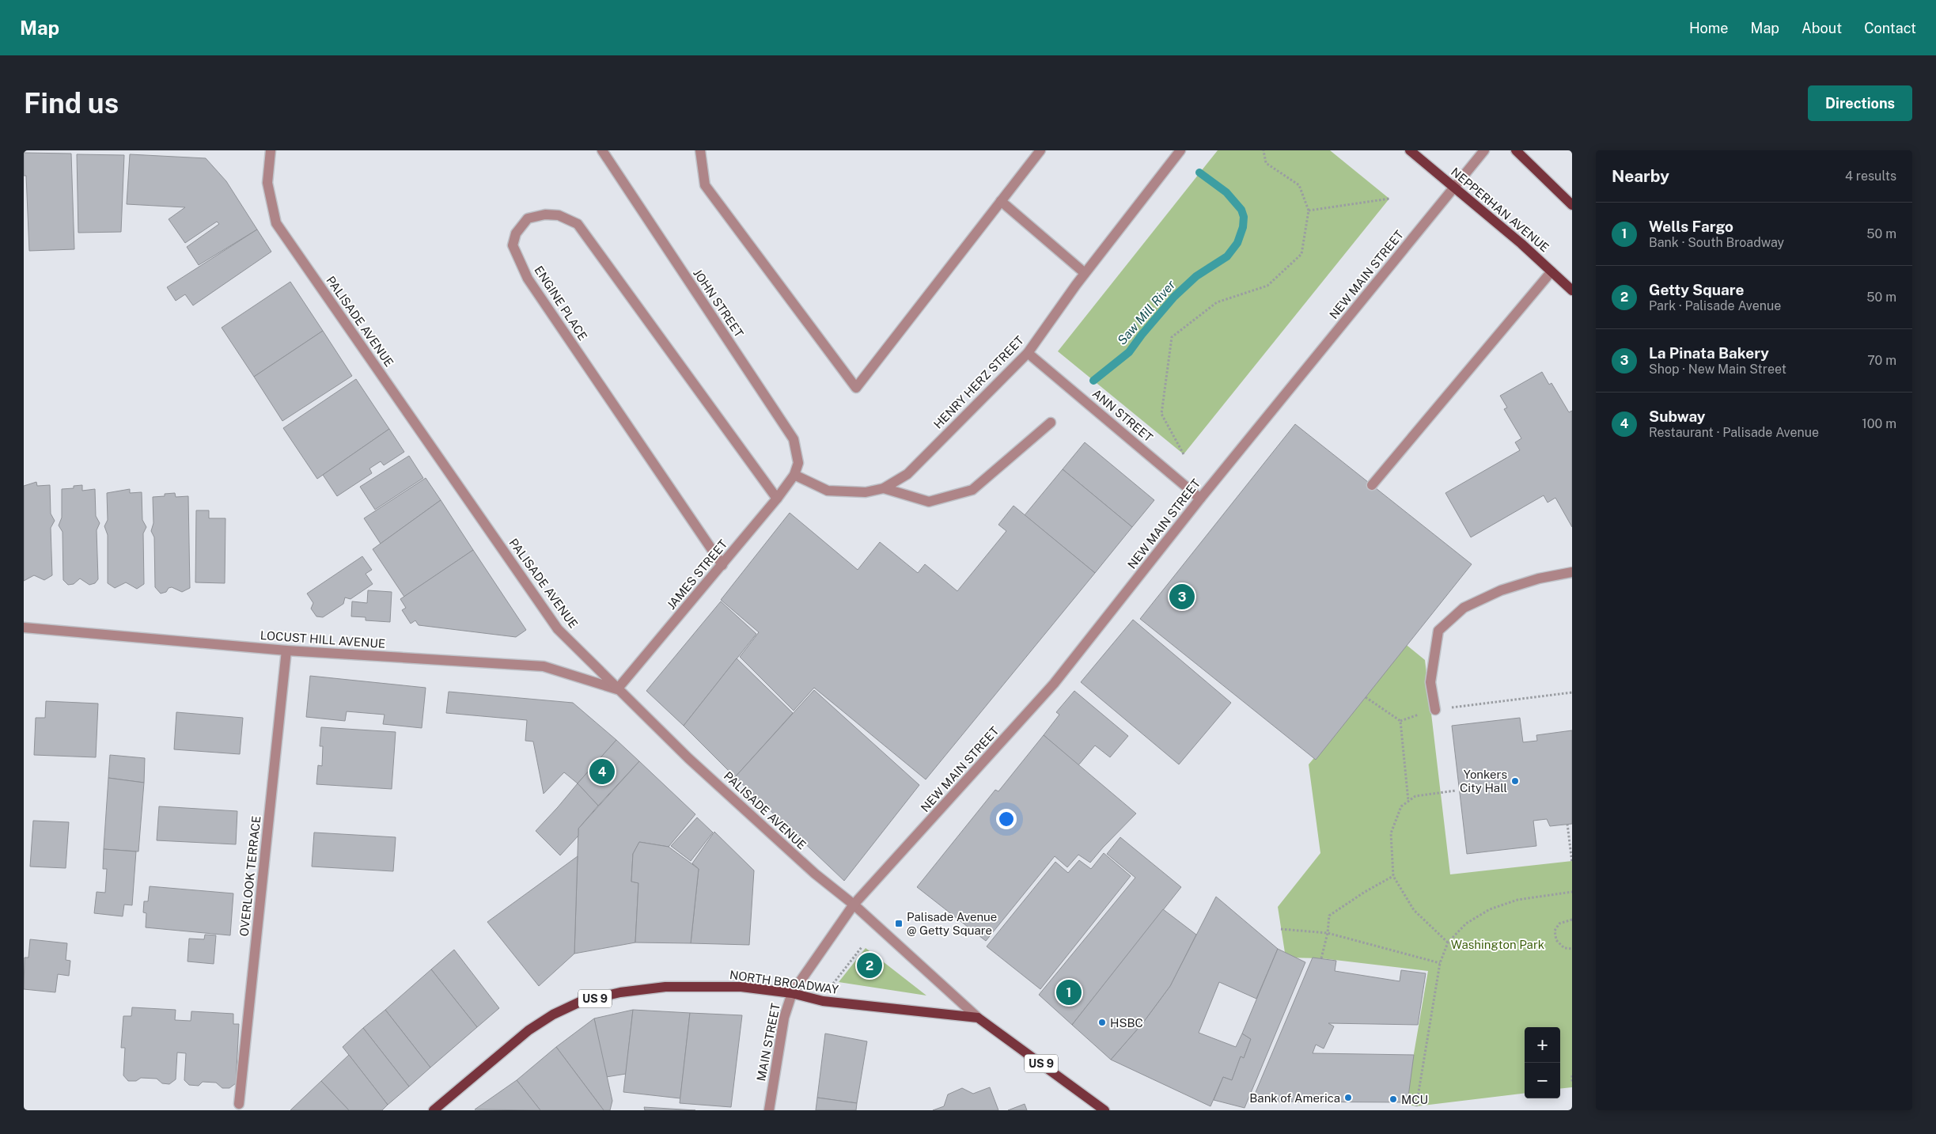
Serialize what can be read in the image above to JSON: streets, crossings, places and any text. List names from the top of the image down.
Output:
{
  "streets": {
    "main road": ["NEPPERHAN AVENUE", "NORTH BROADWAY", "US 9"],
    "street": [
      "NEW MAIN STREET",
      "ENGINE PLACE",
      "JOHN STREET",
      "PALISADE AVENUE",
      "HENRY HERZ STREET",
      "ANN STREET",
      "JAMES STREET",
      "LOCUST HILL AVENUE",
      "OVERLOOK TERRACE",
      "MAIN STREET"
    ]
  },
  "crossings": [
    ["NEPPERHAN AVENUE", "NEW MAIN STREET"],
    ["NEW MAIN STREET", "PALISADE AVENUE"],
    ["NEW MAIN STREET", "ANN STREET"],
    ["NEW MAIN STREET", "MAIN STREET"],
    ["ENGINE PLACE", "JAMES STREET"],
    ["JOHN STREET", "HENRY HERZ STREET"],
    ["JOHN STREET", "JAMES STREET"],
    ["PALISADE AVENUE", "JAMES STREET"],
    ["PALISADE AVENUE", "LOCUST HILL AVENUE"],
    ["PALISADE AVENUE", "NORTH BROADWAY"],
    ["PALISADE AVENUE", "US 9"],
    ["PALISADE AVENUE", "MAIN STREET"],
    ["HENRY HERZ STREET", "ANN STREET"],
    ["HENRY HERZ STREET", "JAMES STREET"],
    ["JAMES STREET", "LOCUST HILL AVENUE"],
    ["LOCUST HILL AVENUE", "OVERLOOK TERRACE"],
    ["NORTH BROADWAY", "US 9"],
    ["NORTH BROADWAY", "MAIN STREET"]
  ],
  "water": ["Saw Mill River"],
  "parks": ["Washington Park"],
  "places": {
    "other": [
      "Yonkers City Hall",
      "HSBC",
      "Bank of America",
      "MCU"
    ],
    "transit": ["Palisade Avenue @ Getty Square"]
  },
  "page": {
    "header": "Map",
    "nav": [
      "Home",
      "Map",
      "About",
      "Contact"
    ],
    "buttons": "Directions",
    "title": "Find us",
    "heading": ["Nearby", "4 results"],
    "list": [
      {
        "mark": "1",
        "name": "Wells Fargo",
        "note": "Bank · South Broadway",
        "value": "50 m"
      },
      {
        "mark": "2",
        "name": "Getty Square",
        "note": "Park · Palisade Avenue",
        "value": "50 m"
      },
      {
        "mark": "3",
        "name": "La Pinata Bakery",
        "note": "Shop · New Main Street",
        "value": "70 m"
      },
      {
        "mark": "4",
        "name": "Subway",
        "note": "Restaurant · Palisade Avenue",
        "value": "100 m"
      }
    ],
    "pins": [
      "3",
      "4",
      "2",
      "1"
    ],
    "map_buttons": ["+", "−"]
  }
}
